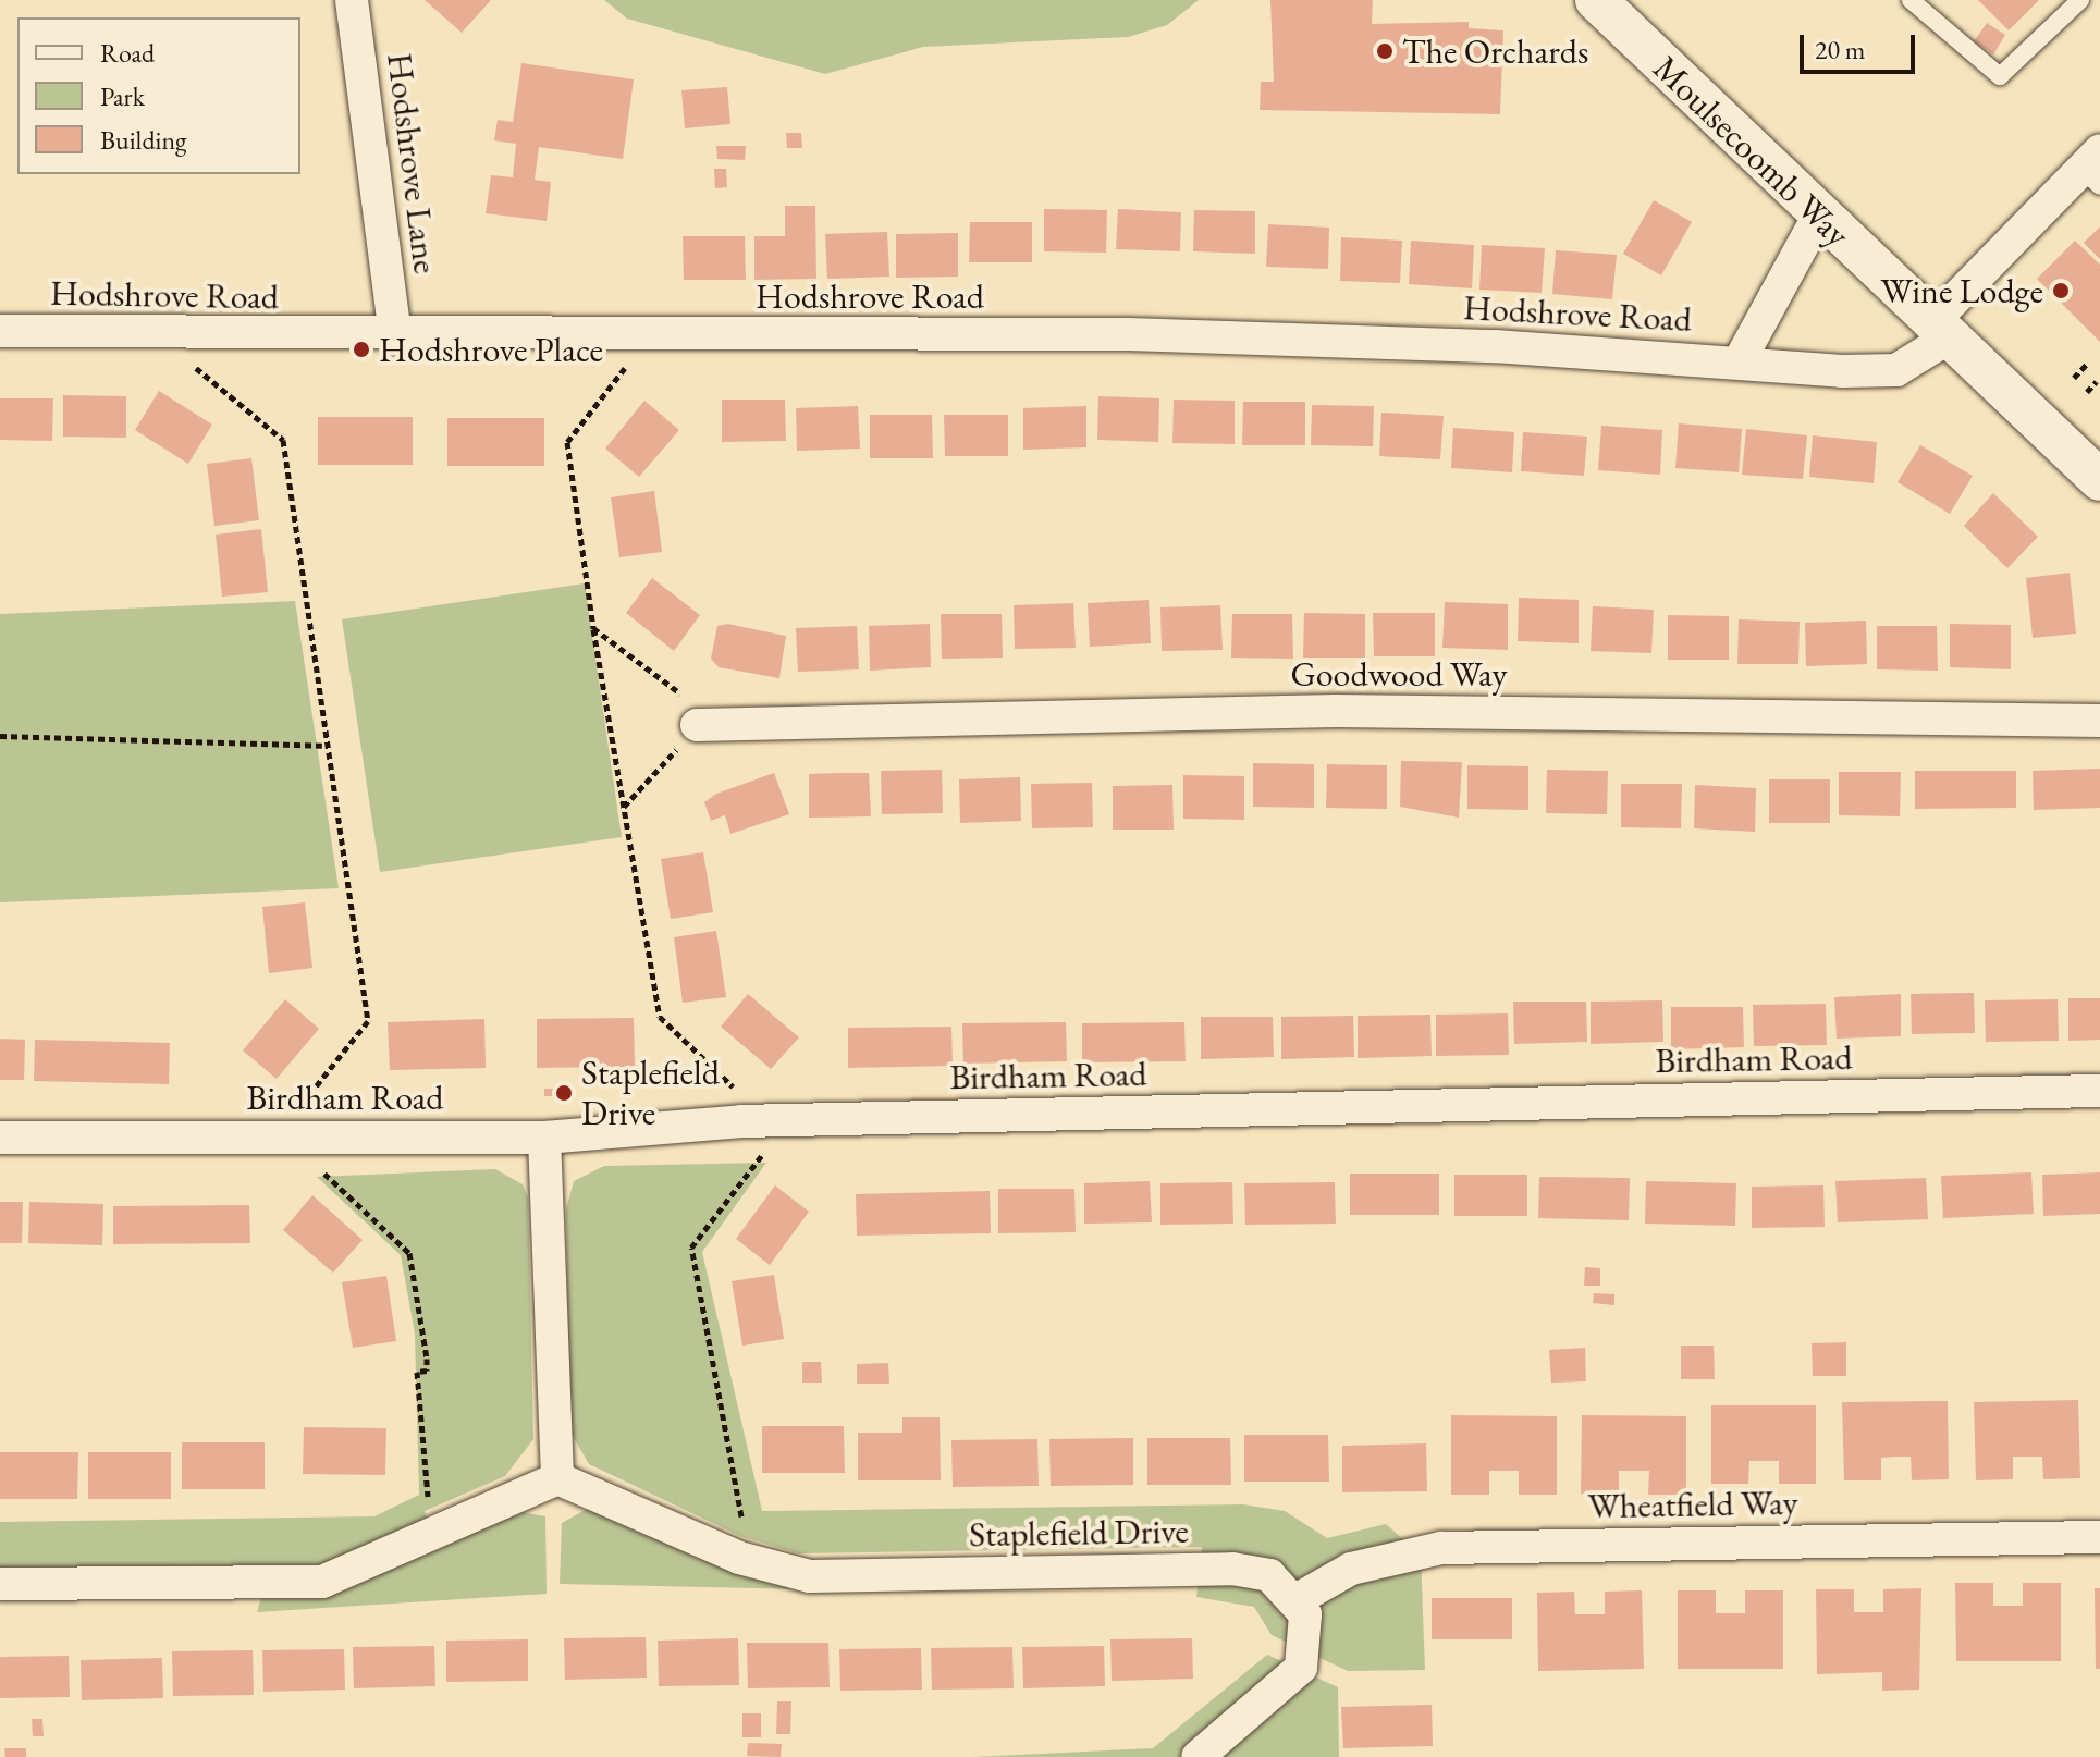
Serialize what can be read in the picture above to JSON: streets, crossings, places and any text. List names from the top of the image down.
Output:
{
  "streets": {
    "street": [
      "Moulsecoomb Way",
      "Hodshrove Lane",
      "Hodshrove Road",
      "Goodwood Way",
      "Birdham Road",
      "Wheatfield Way",
      "Staplefield Drive"
    ]
  },
  "crossings": [
    ["Moulsecoomb Way", "Hodshrove Road"],
    ["Hodshrove Lane", "Hodshrove Road"],
    ["Wheatfield Way", "Staplefield Drive"]
  ],
  "places": [
    "The Orchards",
    "Wine Lodge",
    "Hodshrove Place",
    "Staplefield Drive"
  ],
  "legend": ["Road", "Park", "Building"],
  "scale_bar": "20 m"
}
